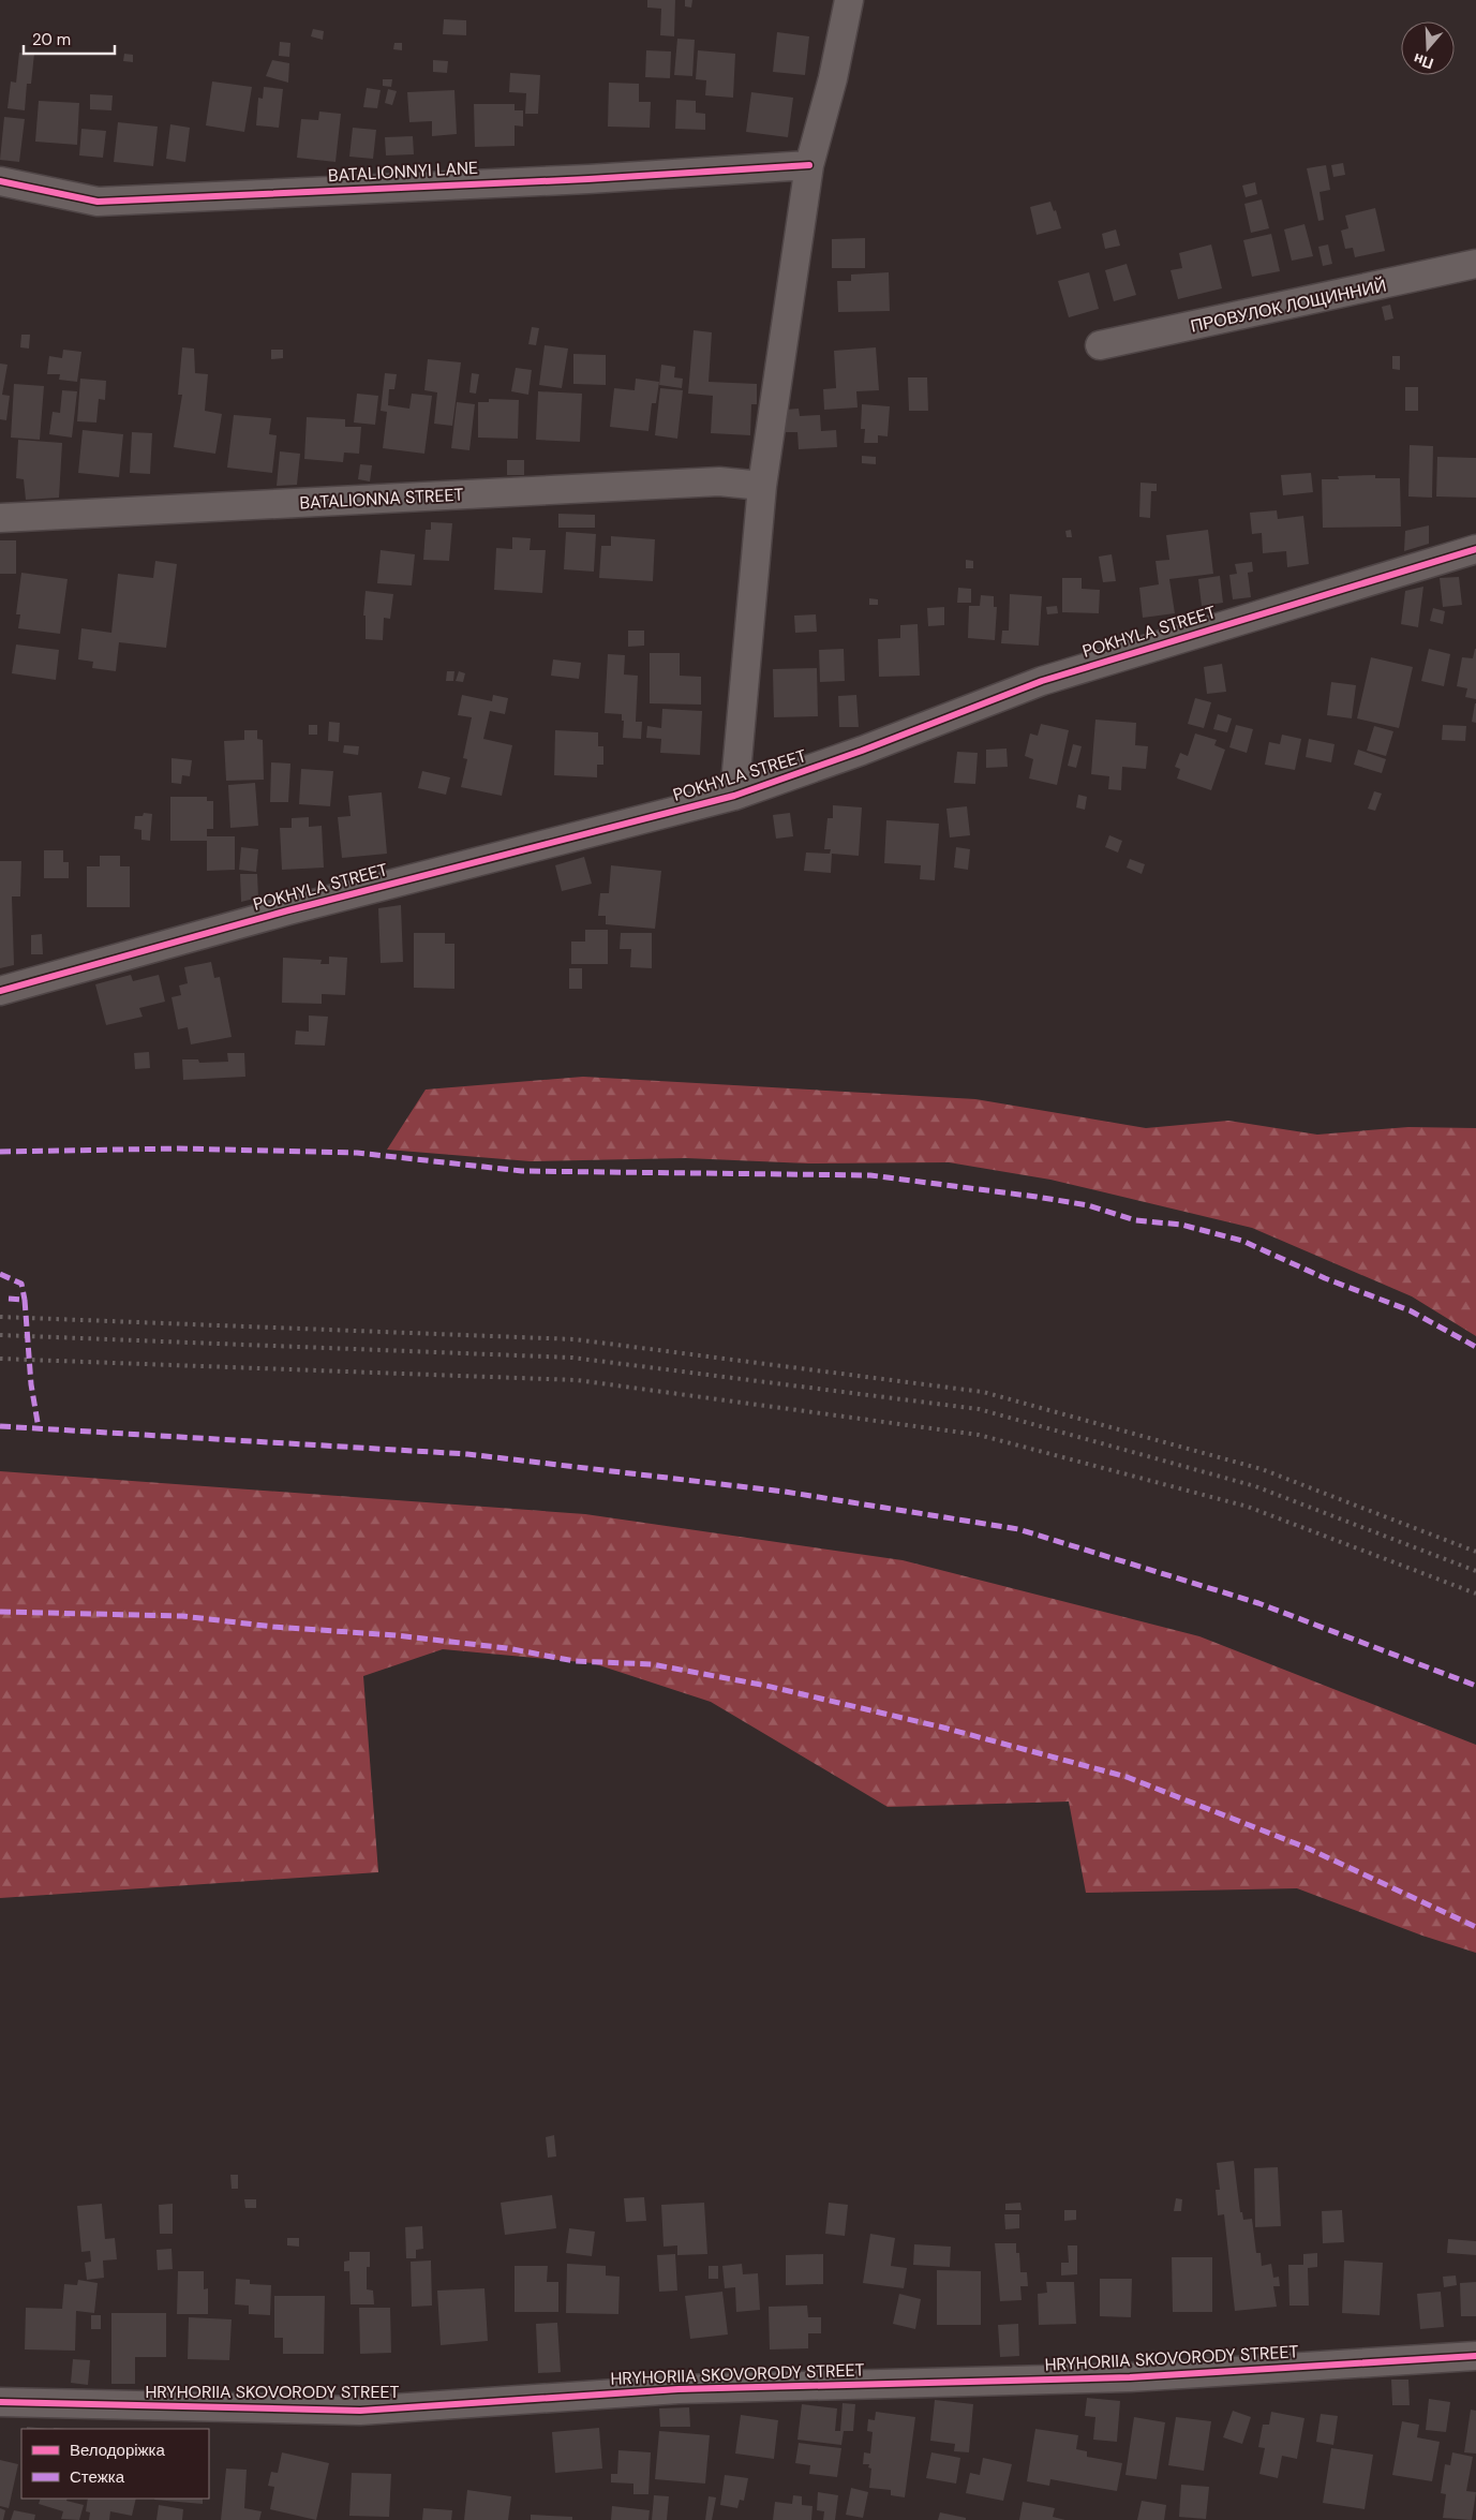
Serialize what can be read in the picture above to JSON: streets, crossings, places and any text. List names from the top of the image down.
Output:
{
  "streets": {
    "street": [
      "BATALIONNYI LANE",
      "ПРОВУЛОК ЛОЩИННИЙ",
      "BATALIONNA STREET",
      "POKHYLA STREET",
      "HRYHORIIA SKOVORODY STREET"
    ]
  },
  "legend": ["Велодоріжка", "Стежка"],
  "scale_bar": "20 m",
  "north": "bottom"
}
